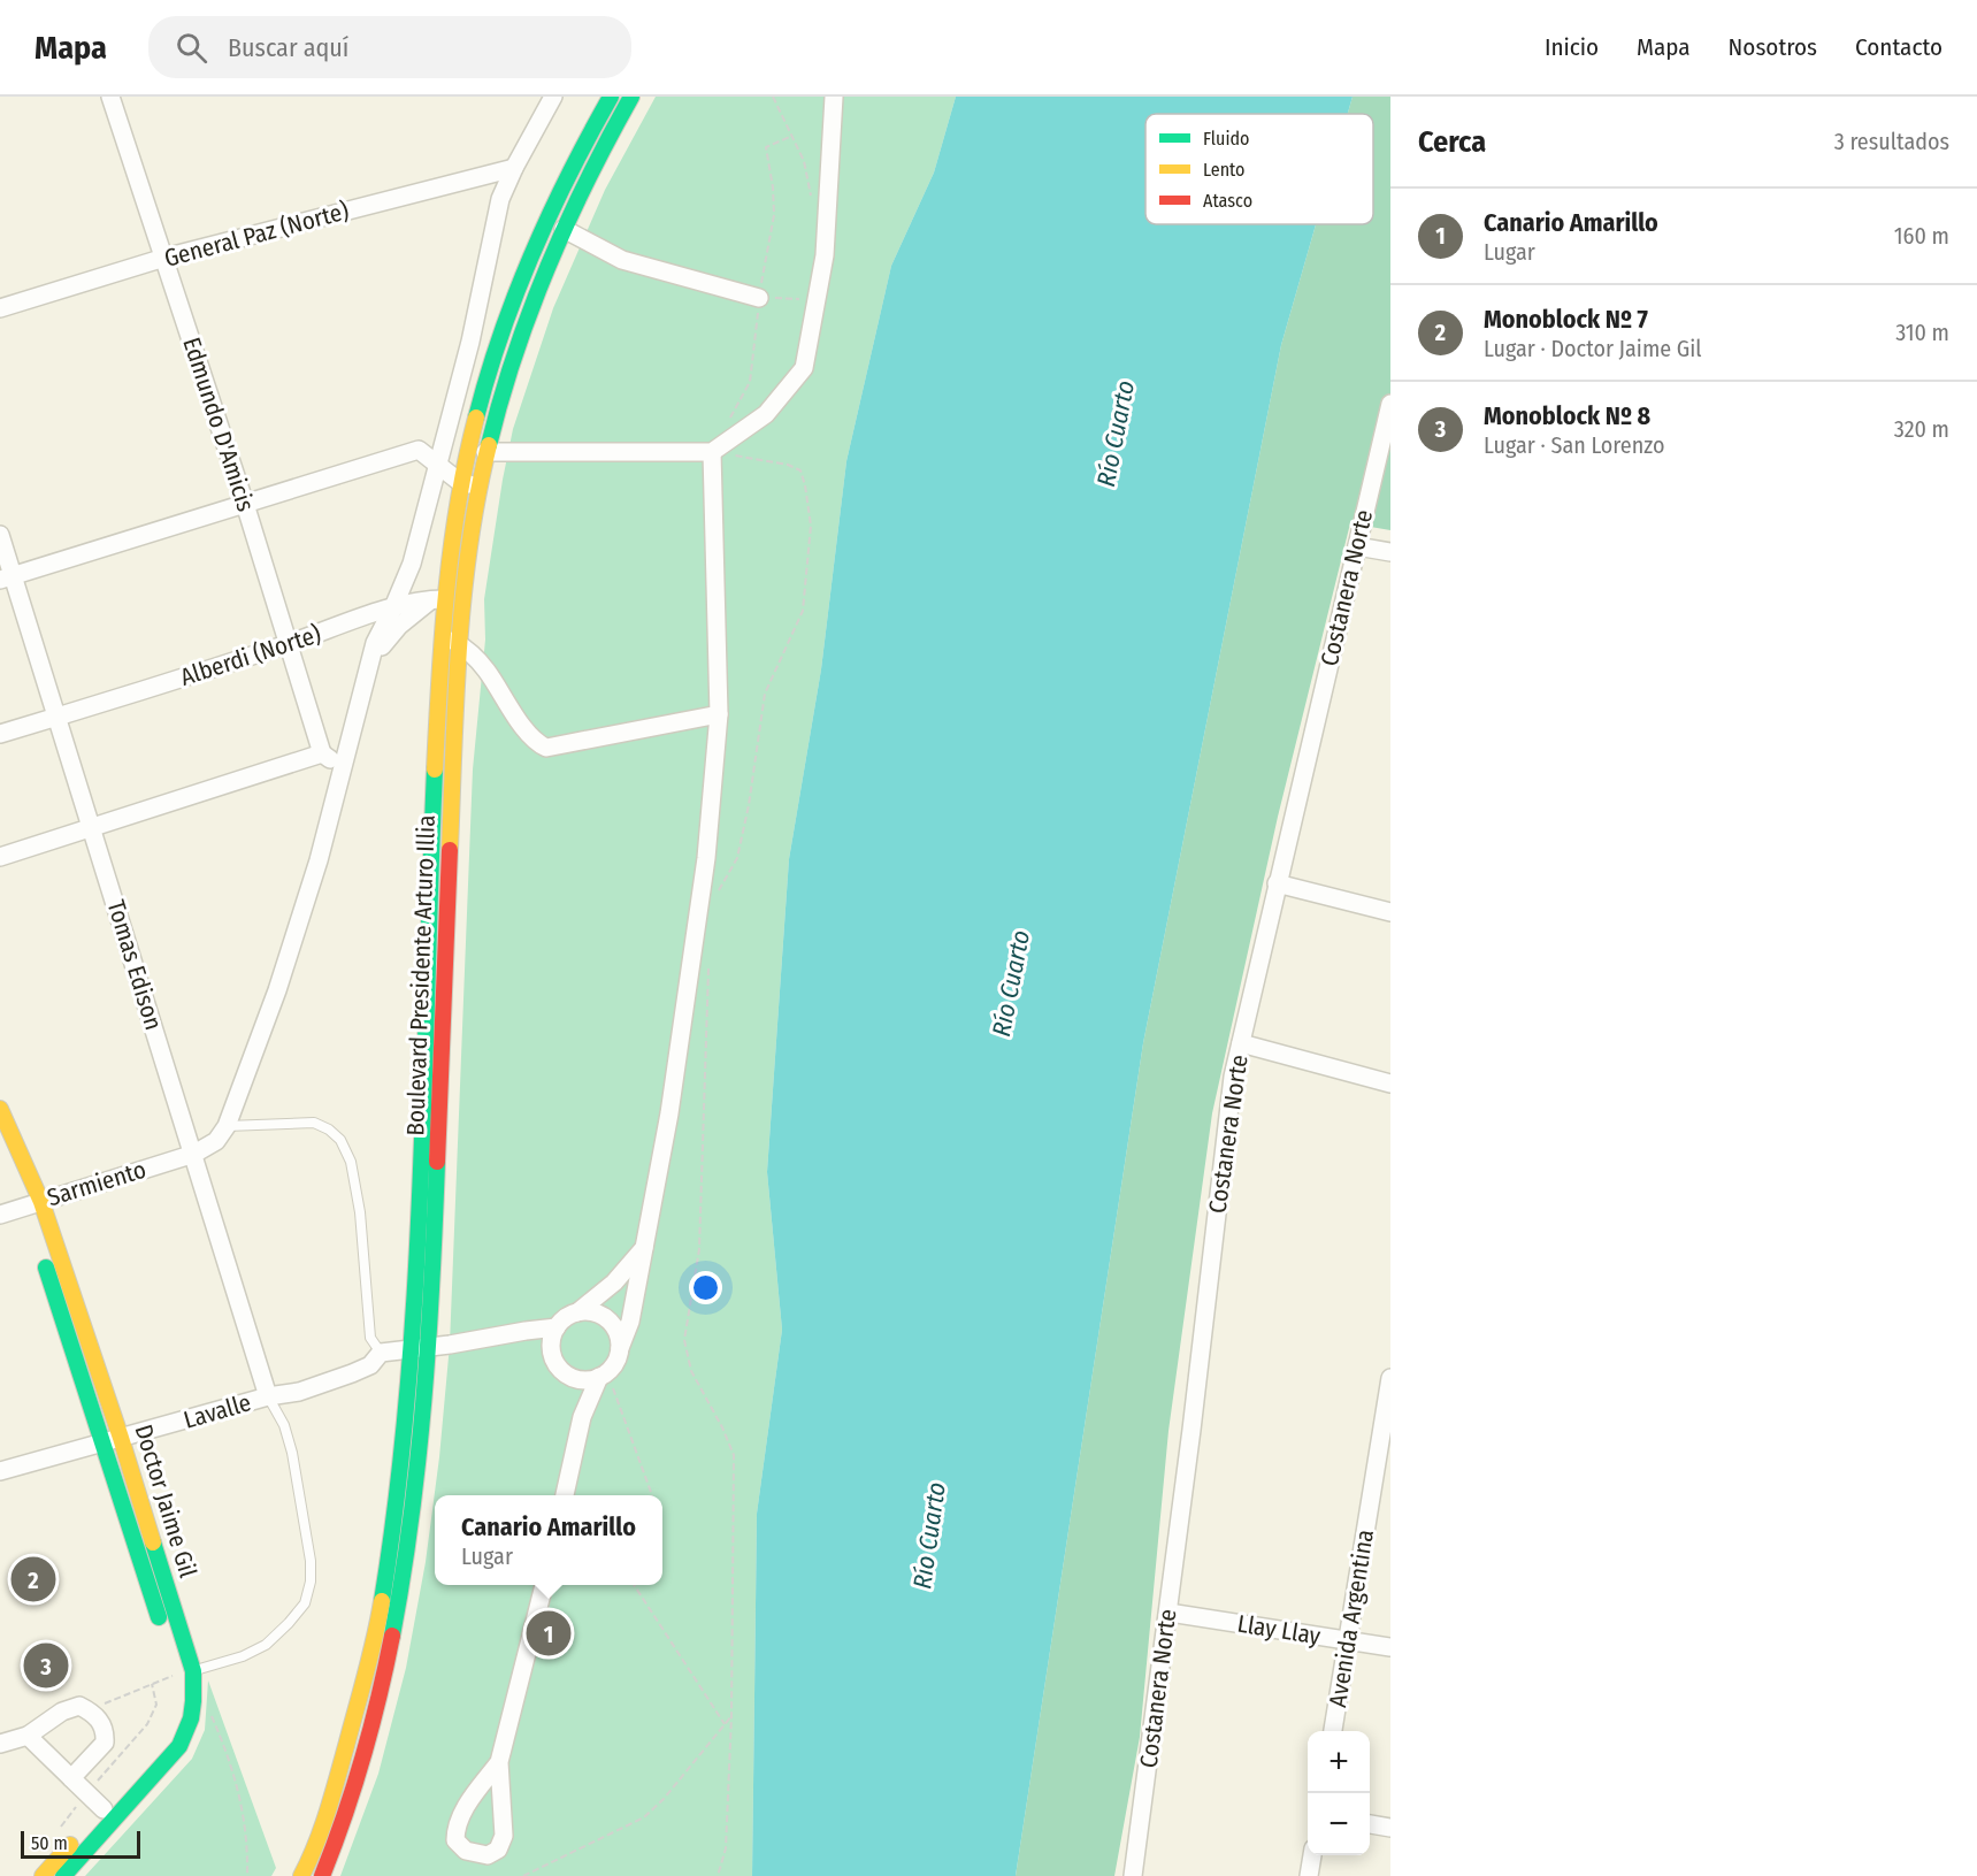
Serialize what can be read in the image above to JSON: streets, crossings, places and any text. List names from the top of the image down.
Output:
{
  "streets": {
    "main road": ["Boulevard Presidente Arturo Illia", "Doctor Jaime Gil"],
    "street": [
      "General Paz (Norte)",
      "Edmundo D'Amicis",
      "Costanera Norte",
      "Alberdi (Norte)",
      "Tomas Edison",
      "Sarmiento",
      "Lavalle",
      "Avenida Argentina",
      "Llay Llay"
    ]
  },
  "crossings": [
    ["General Paz (Norte)", "Edmundo D'Amicis"],
    ["Edmundo D'Amicis", "Alberdi (Norte)"],
    ["Costanera Norte", "Llay Llay"],
    ["Alberdi (Norte)", "Tomas Edison"],
    ["Alberdi (Norte)", "Boulevard Presidente Arturo Illia"],
    ["Tomas Edison", "Sarmiento"],
    ["Tomas Edison", "Lavalle"],
    ["Boulevard Presidente Arturo Illia", "Lavalle"],
    ["Sarmiento", "Doctor Jaime Gil"],
    ["Lavalle", "Doctor Jaime Gil"],
    ["Avenida Argentina", "Llay Llay"]
  ],
  "water": ["Río Cuarto"],
  "legend": ["Fluido", "Lento", "Atasco"],
  "scale_bar": "50 m",
  "page": {
    "header": "Mapa",
    "search": "Buscar aquí",
    "nav": [
      "Inicio",
      "Mapa",
      "Nosotros",
      "Contacto"
    ],
    "heading": ["Cerca", "3 resultados"],
    "list": [
      {
        "mark": "1",
        "name": "Canario Amarillo",
        "note": "Lugar",
        "value": "160 m"
      },
      {
        "mark": "2",
        "name": "Monoblock Nº 7",
        "note": "Lugar · Doctor Jaime Gil",
        "value": "310 m"
      },
      {
        "mark": "3",
        "name": "Monoblock Nº 8",
        "note": "Lugar · San Lorenzo",
        "value": "320 m"
      }
    ],
    "popup": ["Canario Amarillo", "Lugar"],
    "pins": ["2", "1", "3"],
    "map_buttons": ["+", "−"],
    "scale": "50 m"
  }
}
